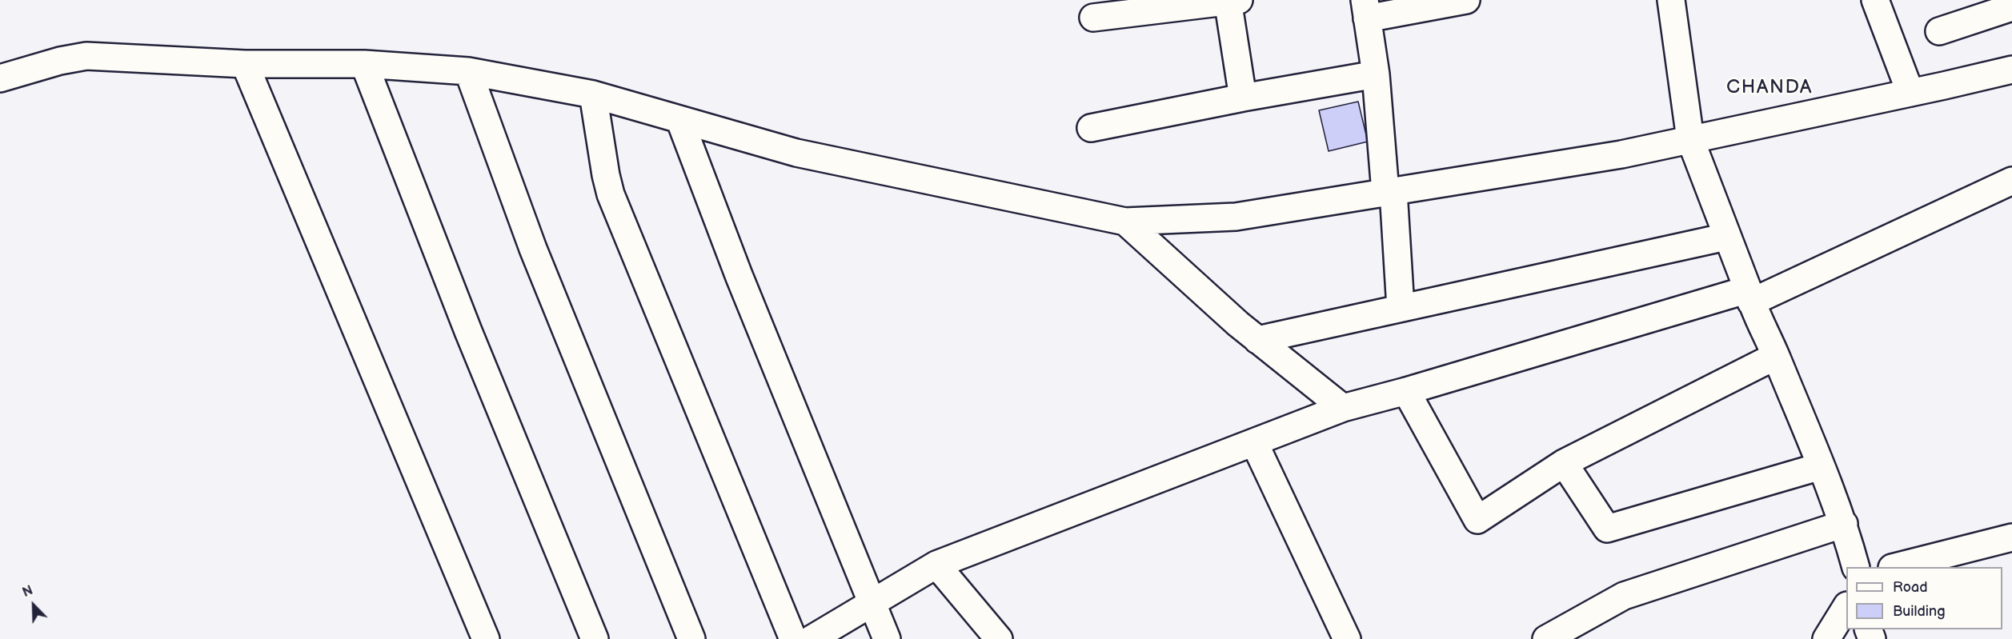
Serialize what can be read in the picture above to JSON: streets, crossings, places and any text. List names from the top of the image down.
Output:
{
  "districts": ["CHANDA"],
  "legend": ["Road", "Building"],
  "north": "top left"
}
